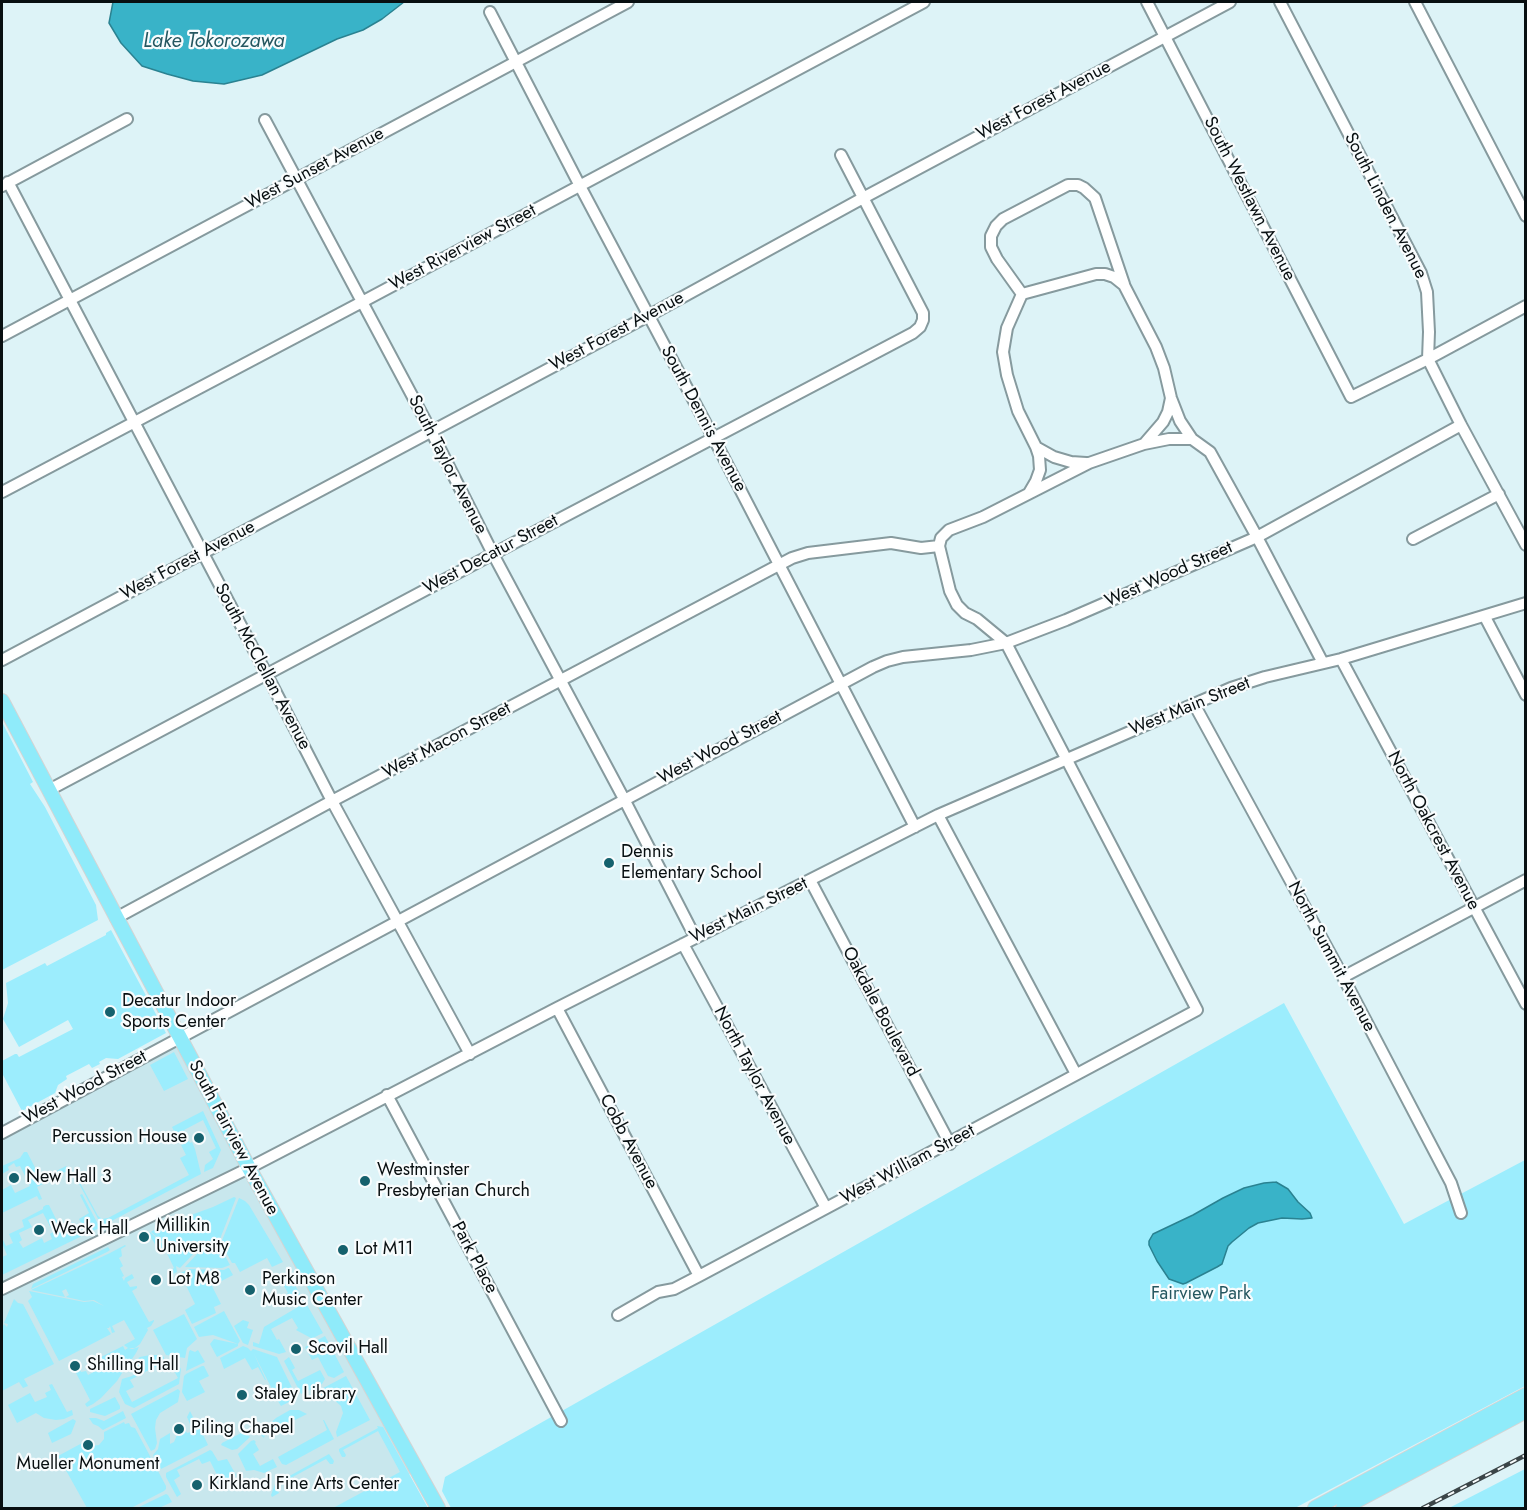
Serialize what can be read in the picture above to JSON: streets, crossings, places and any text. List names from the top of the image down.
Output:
{
  "streets": {
    "main road": ["South Fairview Avenue"],
    "street": [
      "West Forest Avenue",
      "West Sunset Avenue",
      "South Westlawn Avenue",
      "South Linden Avenue",
      "West Riverview Street",
      "South Dennis Avenue",
      "South Taylor Avenue",
      "West Decatur Street",
      "West Wood Street",
      "South McClellan Avenue",
      "West Main Street",
      "West Macon Street",
      "North Oakcrest Avenue",
      "North Summit Avenue",
      "Oakdale Boulevard",
      "North Taylor Avenue",
      "Cobb Avenue",
      "West William Street",
      "Park Place"
    ]
  },
  "crossings": [
    ["West Forest Avenue", "South Westlawn Avenue"],
    ["West Forest Avenue", "South Dennis Avenue"],
    ["West Forest Avenue", "South Taylor Avenue"],
    ["West Forest Avenue", "West Decatur Street"],
    ["West Forest Avenue", "South McClellan Avenue"],
    ["West Sunset Avenue", "South Dennis Avenue"],
    ["West Sunset Avenue", "South Taylor Avenue"],
    ["West Sunset Avenue", "South McClellan Avenue"],
    ["South Westlawn Avenue", "South Linden Avenue"],
    ["South Linden Avenue", "West Wood Street"],
    ["West Riverview Street", "South Dennis Avenue"],
    ["West Riverview Street", "South Taylor Avenue"],
    ["West Riverview Street", "South McClellan Avenue"],
    ["South Dennis Avenue", "West Decatur Street"],
    ["South Dennis Avenue", "West Wood Street"],
    ["South Dennis Avenue", "West Main Street"],
    ["South Dennis Avenue", "West Macon Street"],
    ["South Taylor Avenue", "West Decatur Street"],
    ["South Taylor Avenue", "West Wood Street"],
    ["South Taylor Avenue", "West Main Street"],
    ["South Taylor Avenue", "West Macon Street"],
    ["West Decatur Street", "South McClellan Avenue"],
    ["West Decatur Street", "South Fairview Avenue"],
    ["West Wood Street", "South McClellan Avenue"],
    ["West Wood Street", "South Fairview Avenue"],
    ["South McClellan Avenue", "West Main Street"],
    ["South McClellan Avenue", "West Macon Street"],
    ["West Main Street", "North Oakcrest Avenue"],
    ["West Main Street", "North Summit Avenue"],
    ["West Main Street", "Oakdale Boulevard"],
    ["West Main Street", "North Taylor Avenue"],
    ["West Main Street", "South Fairview Avenue"],
    ["West Main Street", "Cobb Avenue"],
    ["West Main Street", "West William Street"],
    ["West Main Street", "Park Place"],
    ["West Macon Street", "South Fairview Avenue"],
    ["Oakdale Boulevard", "West William Street"],
    ["North Taylor Avenue", "West William Street"],
    ["Cobb Avenue", "West William Street"]
  ],
  "water": ["Lake Tokorozawa"],
  "parks": ["Fairview Park"],
  "places": [
    "Dennis Elementary School",
    "Decatur Indoor Sports Center",
    "Percussion House",
    "New Hall 3",
    "Westminster Presbyterian Church",
    "Weck Hall",
    "Millikin University",
    "Lot M11",
    "Lot M8",
    "Perkinson Music Center",
    "Scovil Hall",
    "Shilling Hall",
    "Staley Library",
    "Piling Chapel",
    "Mueller Monument",
    "Kirkland Fine Arts Center"
  ]
}
